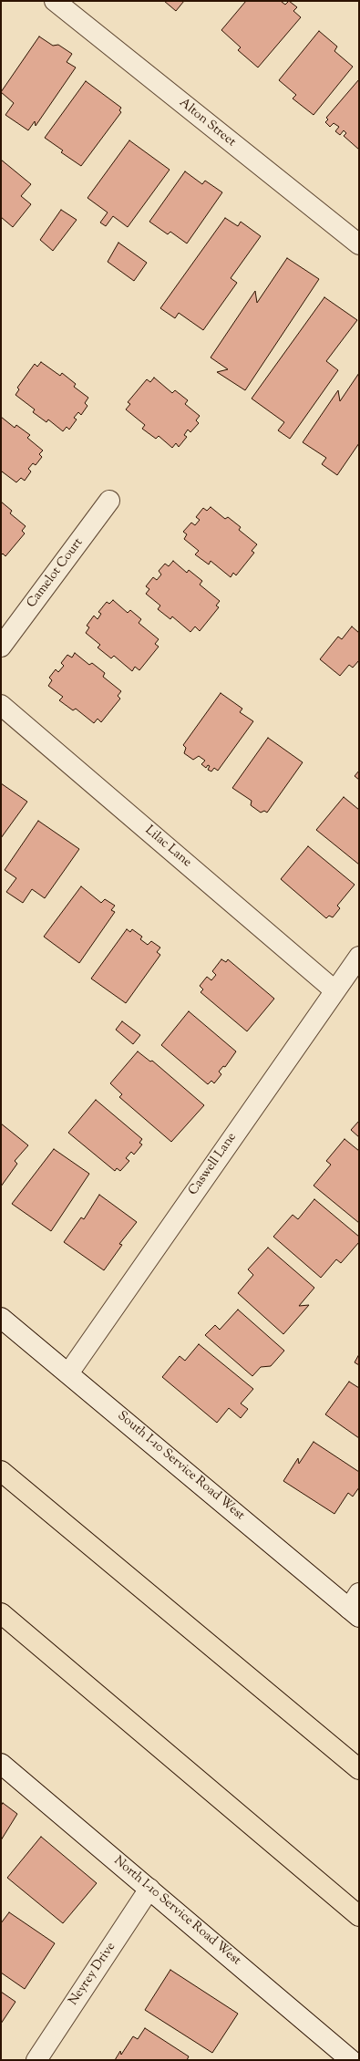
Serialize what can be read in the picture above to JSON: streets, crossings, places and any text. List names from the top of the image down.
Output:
{
  "streets": {
    "street": [
      "Alton Street",
      "Camelot Court",
      "Lilac Lane",
      "Caswell Lane",
      "South I-10 Service Road West",
      "North I-10 Service Road West",
      "Neyrey Drive"
    ]
  },
  "crossings": [
    ["Lilac Lane", "Caswell Lane"],
    ["Caswell Lane", "South I-10 Service Road West"],
    ["North I-10 Service Road West", "Neyrey Drive"]
  ]
}
